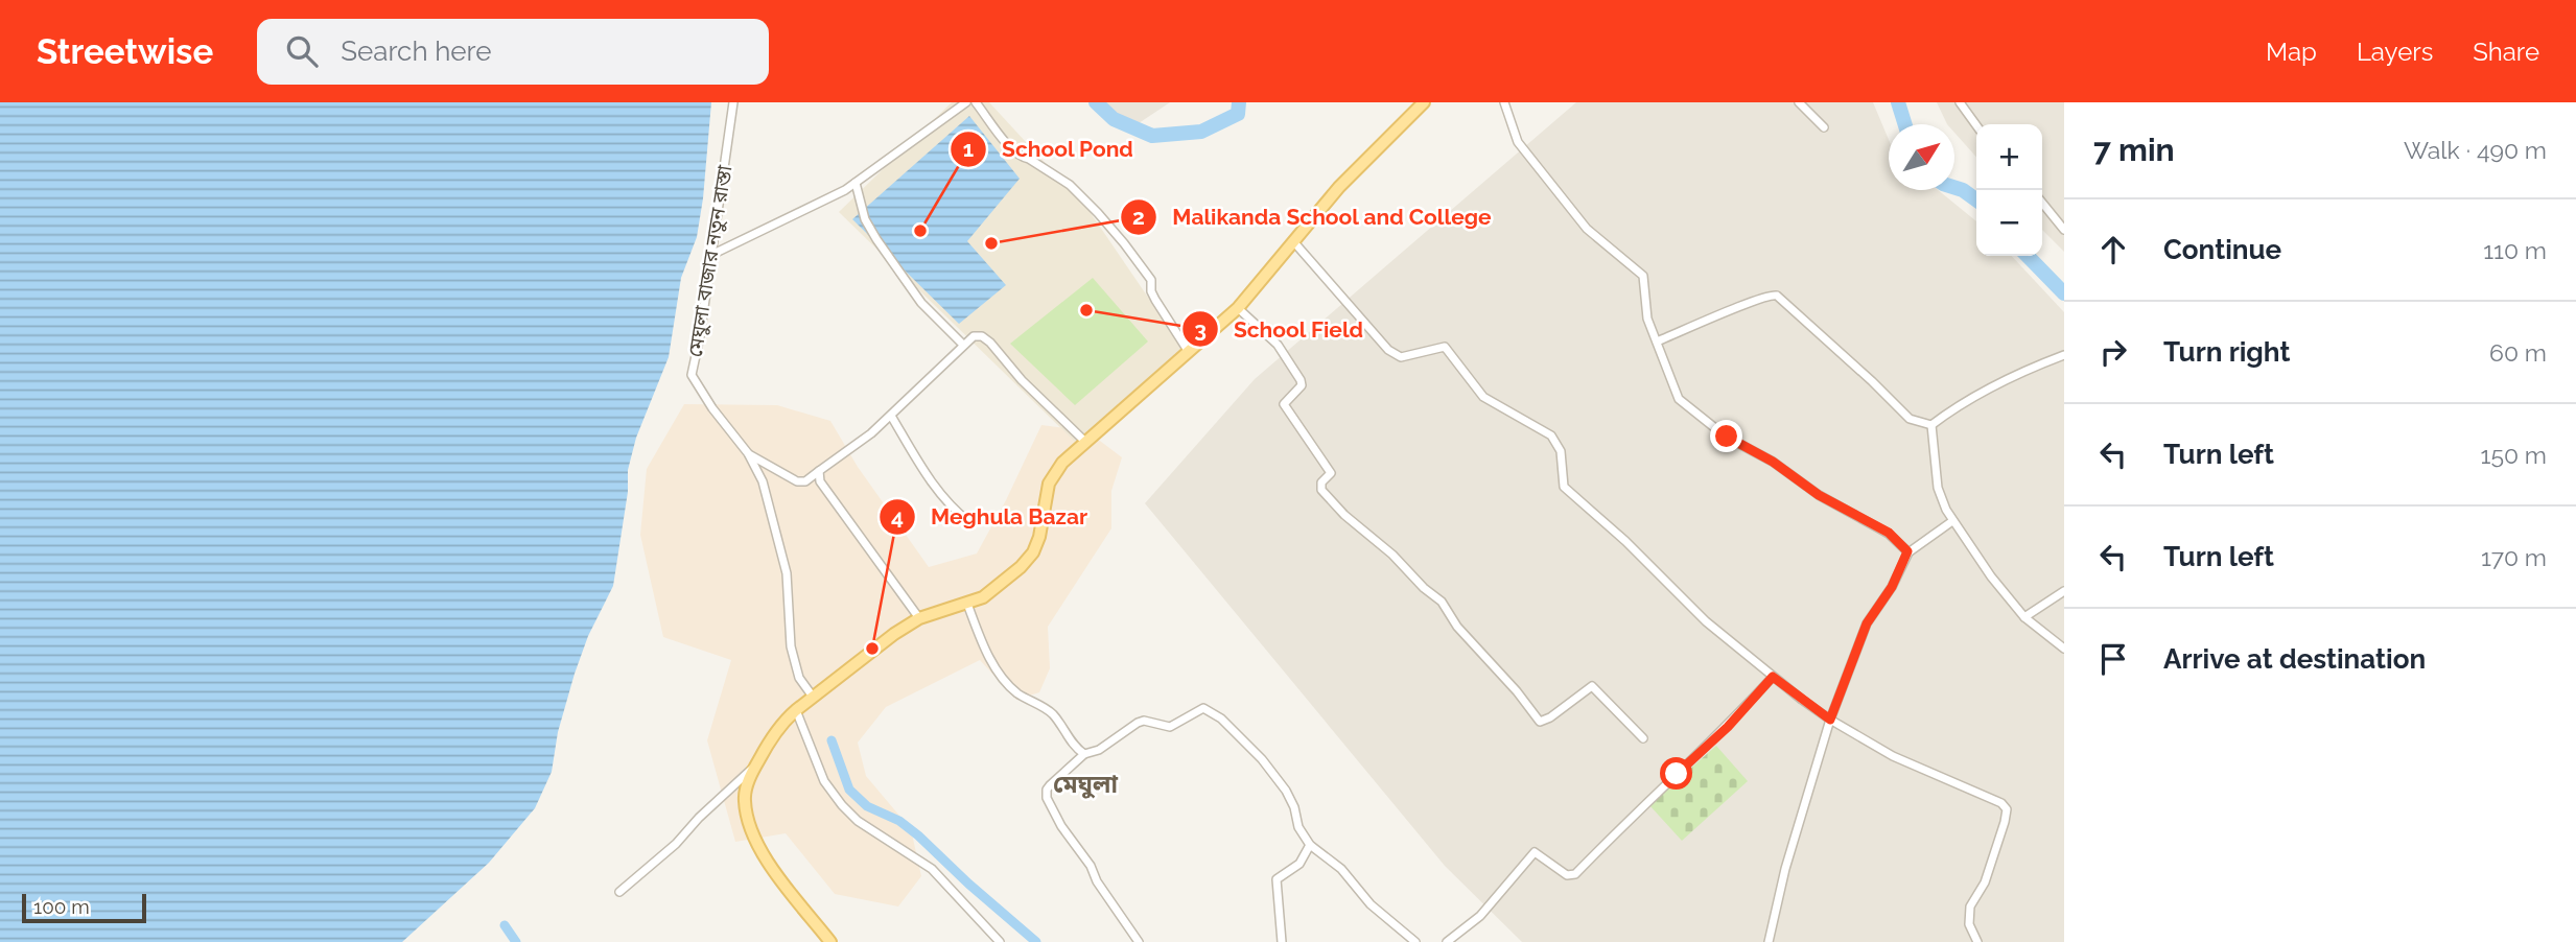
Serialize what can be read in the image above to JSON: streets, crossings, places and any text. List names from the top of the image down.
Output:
{
  "streets": {
    "street": ["মেঘুলা বাজার নতুন রাস্তা"]
  },
  "districts": ["মেঘুলা"],
  "places": [
    "School Pond",
    "Malikanda School and College",
    "School Field",
    "Meghula Bazar"
  ],
  "scale_bar": "100 m",
  "north": "top right",
  "page": {
    "header": "Streetwise",
    "search": "Search here",
    "nav": ["Map", "Layers", "Share"],
    "heading": ["7 min", "Walk · 490 m"],
    "map_buttons": ["+", "−"],
    "list": [
      ["Continue", "110 m"],
      ["Turn right", "60 m"],
      ["Turn left", "150 m"],
      ["Turn left", "170 m"],
      "Arrive at destination"
    ],
    "scale": "100 m"
  }
}
